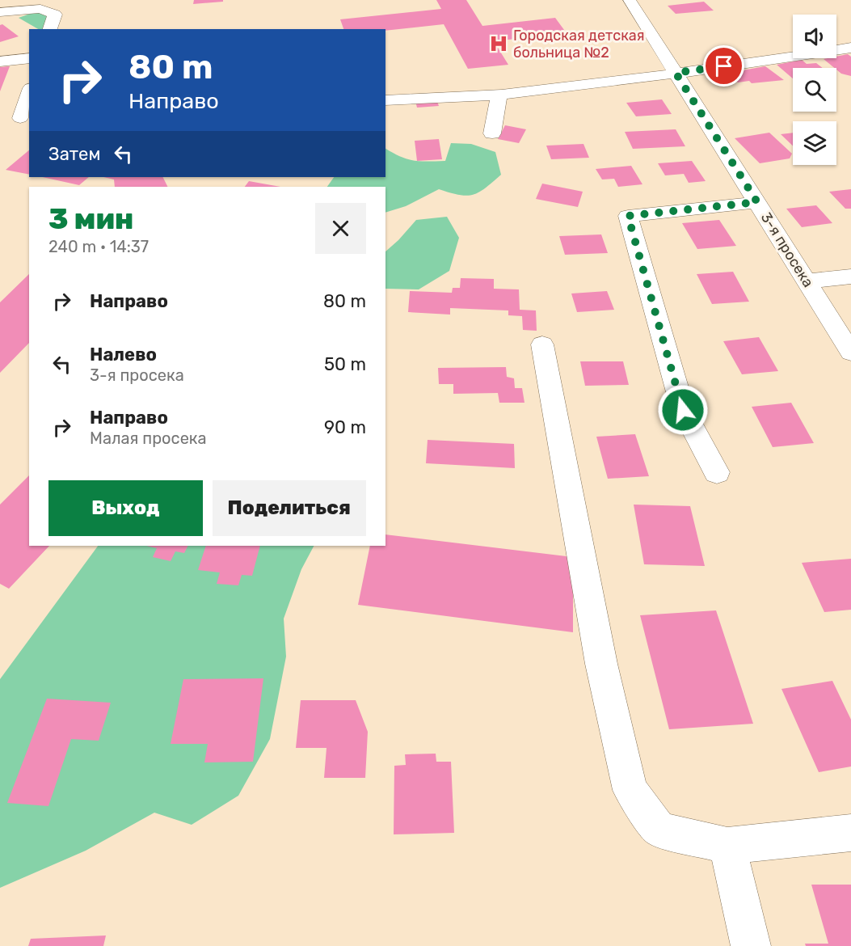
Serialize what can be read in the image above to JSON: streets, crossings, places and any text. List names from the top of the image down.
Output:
{
  "streets": {
    "street": ["3-я просека"]
  },
  "places": {
    "hospital": ["Городская детская больница №2"]
  },
  "page": {
    "turn": ["80 m", "Направо"],
    "then": "Затем",
    "heading": ["3 мин", "240 m · 14:37"],
    "list": [
      {
        "name": "Направо",
        "value": "80 m"
      },
      {
        "name": "Налево",
        "note": "3-я просека",
        "value": "50 m"
      },
      {
        "name": "Направо",
        "note": "Малая просека",
        "value": "90 m"
      }
    ],
    "buttons": ["Выход", "Поделиться"]
  }
}
